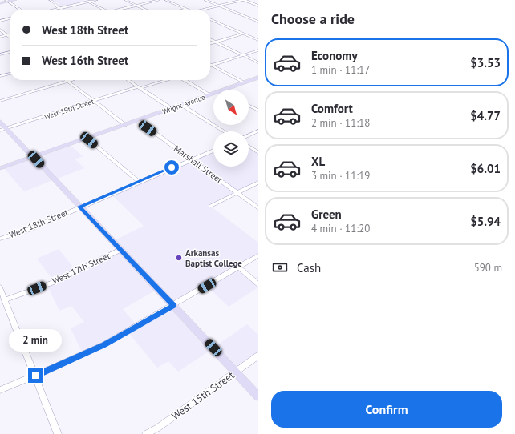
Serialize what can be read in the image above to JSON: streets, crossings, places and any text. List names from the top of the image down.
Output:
{
  "streets": {
    "main road": ["Wright Avenue"],
    "street": [
      "West 19th Street",
      "Marshall Street",
      "West 18th Street",
      "West 17th Street",
      "West 15th Street"
    ]
  },
  "crossings": [
    ["Wright Avenue", "Marshall Street"],
    ["Marshall Street", "West 18th Street"]
  ],
  "places": ["Arkansas Baptist College"],
  "north": "bottom right",
  "page": {
    "heading": "Choose a ride",
    "banner": ["West 18th Street", "West 16th Street"],
    "list": [
      {
        "name": "Economy",
        "note": "1 min · 11:17",
        "value": "$3.53"
      },
      {
        "name": "Comfort",
        "note": "2 min · 11:18",
        "value": "$4.77"
      },
      {
        "name": "XL",
        "note": "3 min · 11:19",
        "value": "$6.01"
      },
      {
        "name": "Green",
        "note": "4 min · 11:20",
        "value": "$5.94"
      }
    ],
    "pay": ["Cash", "590 m"],
    "bubble": "2 min",
    "buttons": "Confirm"
  }
}
